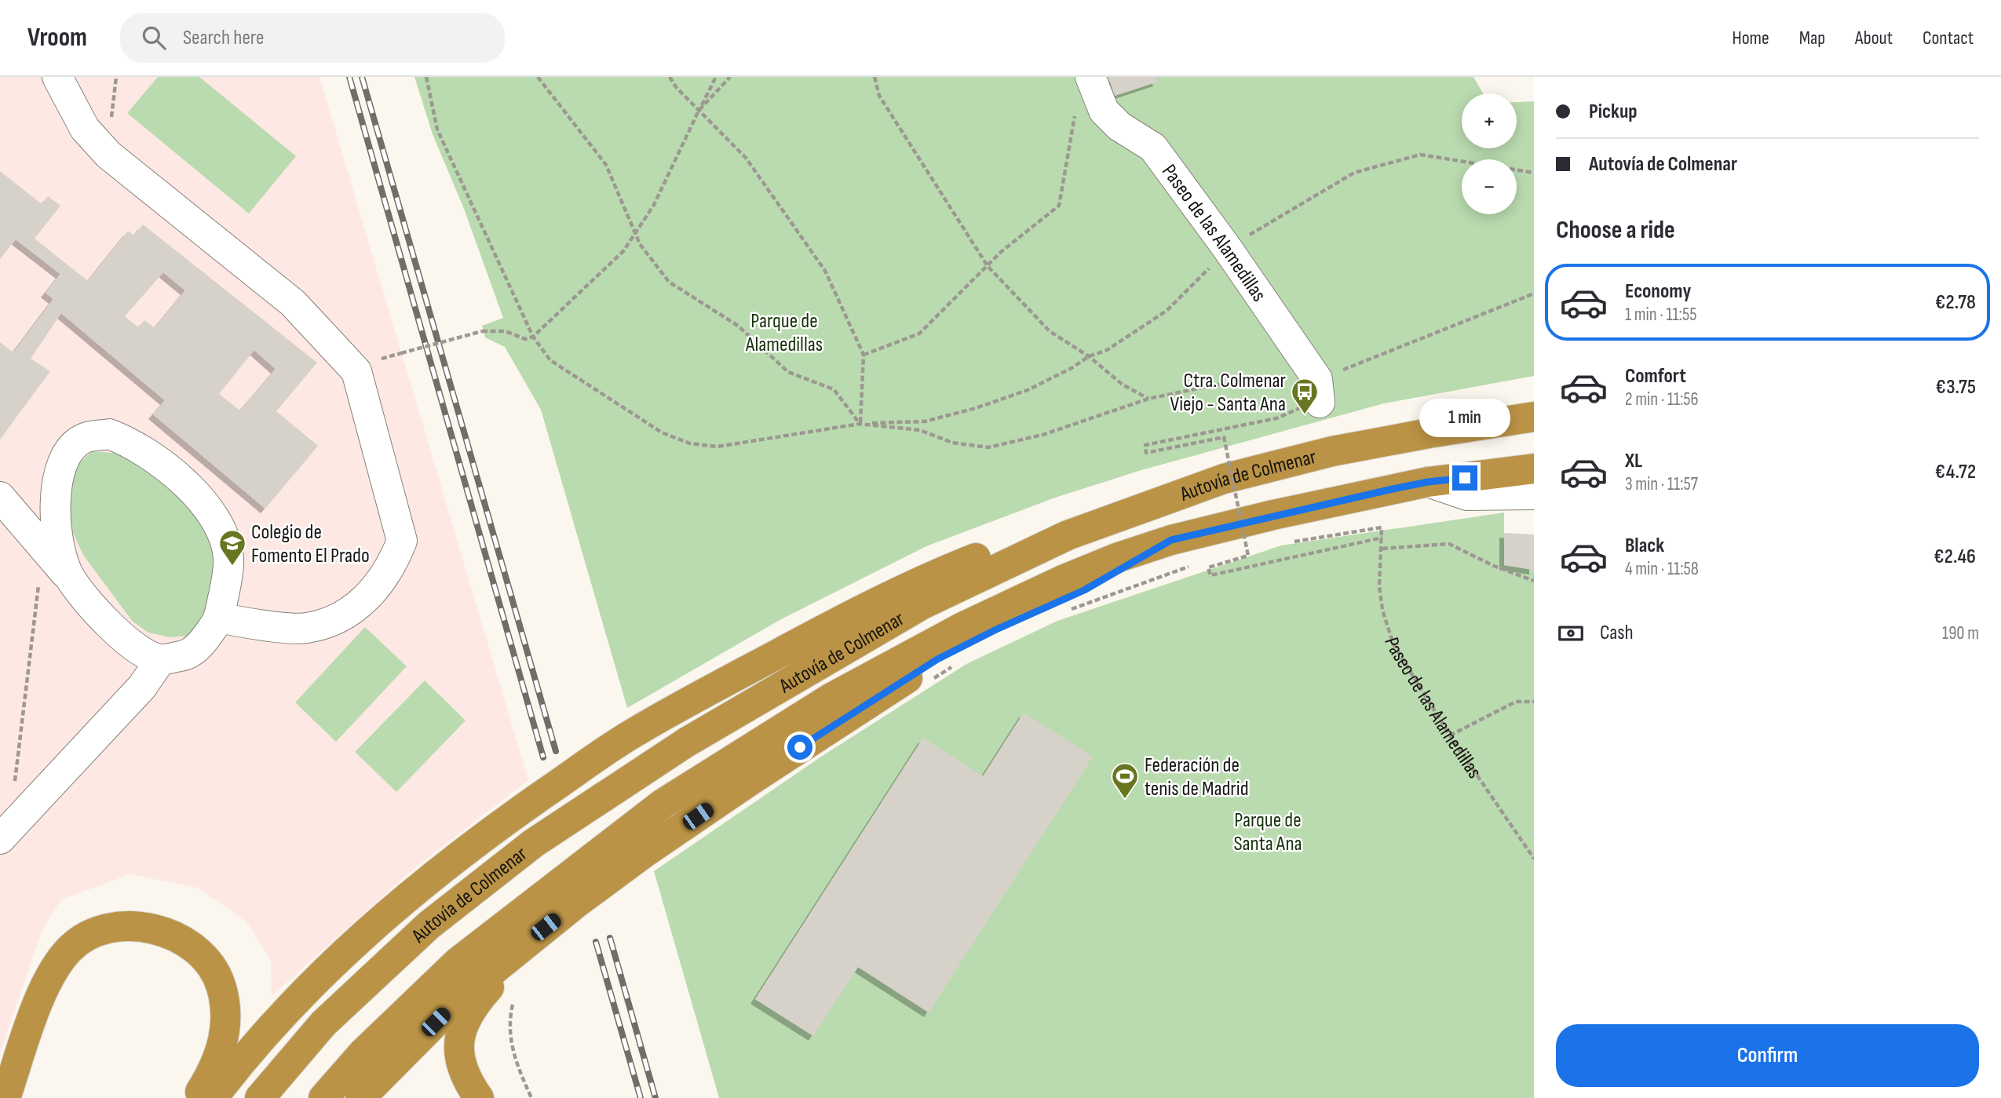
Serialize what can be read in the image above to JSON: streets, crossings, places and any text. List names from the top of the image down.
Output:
{
  "streets": {
    "highway": ["Autovía de Colmenar"],
    "street": ["Paseo de las Alamedillas"]
  },
  "parks": ["Parque de Alamedillas", "Parque de Santa Ana"],
  "places": {
    "bus stop": ["Ctra. Colmenar Viejo - Santa Ana"],
    "school or university": ["Colegio de Fomento El Prado"],
    "sports": ["Federación de tenis de Madrid"]
  },
  "page": {
    "header": "Vroom",
    "search": "Search here",
    "nav": [
      "Home",
      "Map",
      "About",
      "Contact"
    ],
    "banner": ["Pickup", "Autovía de Colmenar"],
    "map_buttons": ["+", "−"],
    "heading": "Choose a ride",
    "list": [
      {
        "name": "Economy",
        "note": "1 min · 11:55",
        "value": "€2.78"
      },
      {
        "name": "Comfort",
        "note": "2 min · 11:56",
        "value": "€3.75"
      },
      {
        "name": "XL",
        "note": "3 min · 11:57",
        "value": "€4.72"
      },
      {
        "name": "Black",
        "note": "4 min · 11:58",
        "value": "€2.46"
      }
    ],
    "bubble": "1 min",
    "pay": ["Cash", "190 m"],
    "buttons": "Confirm"
  }
}
